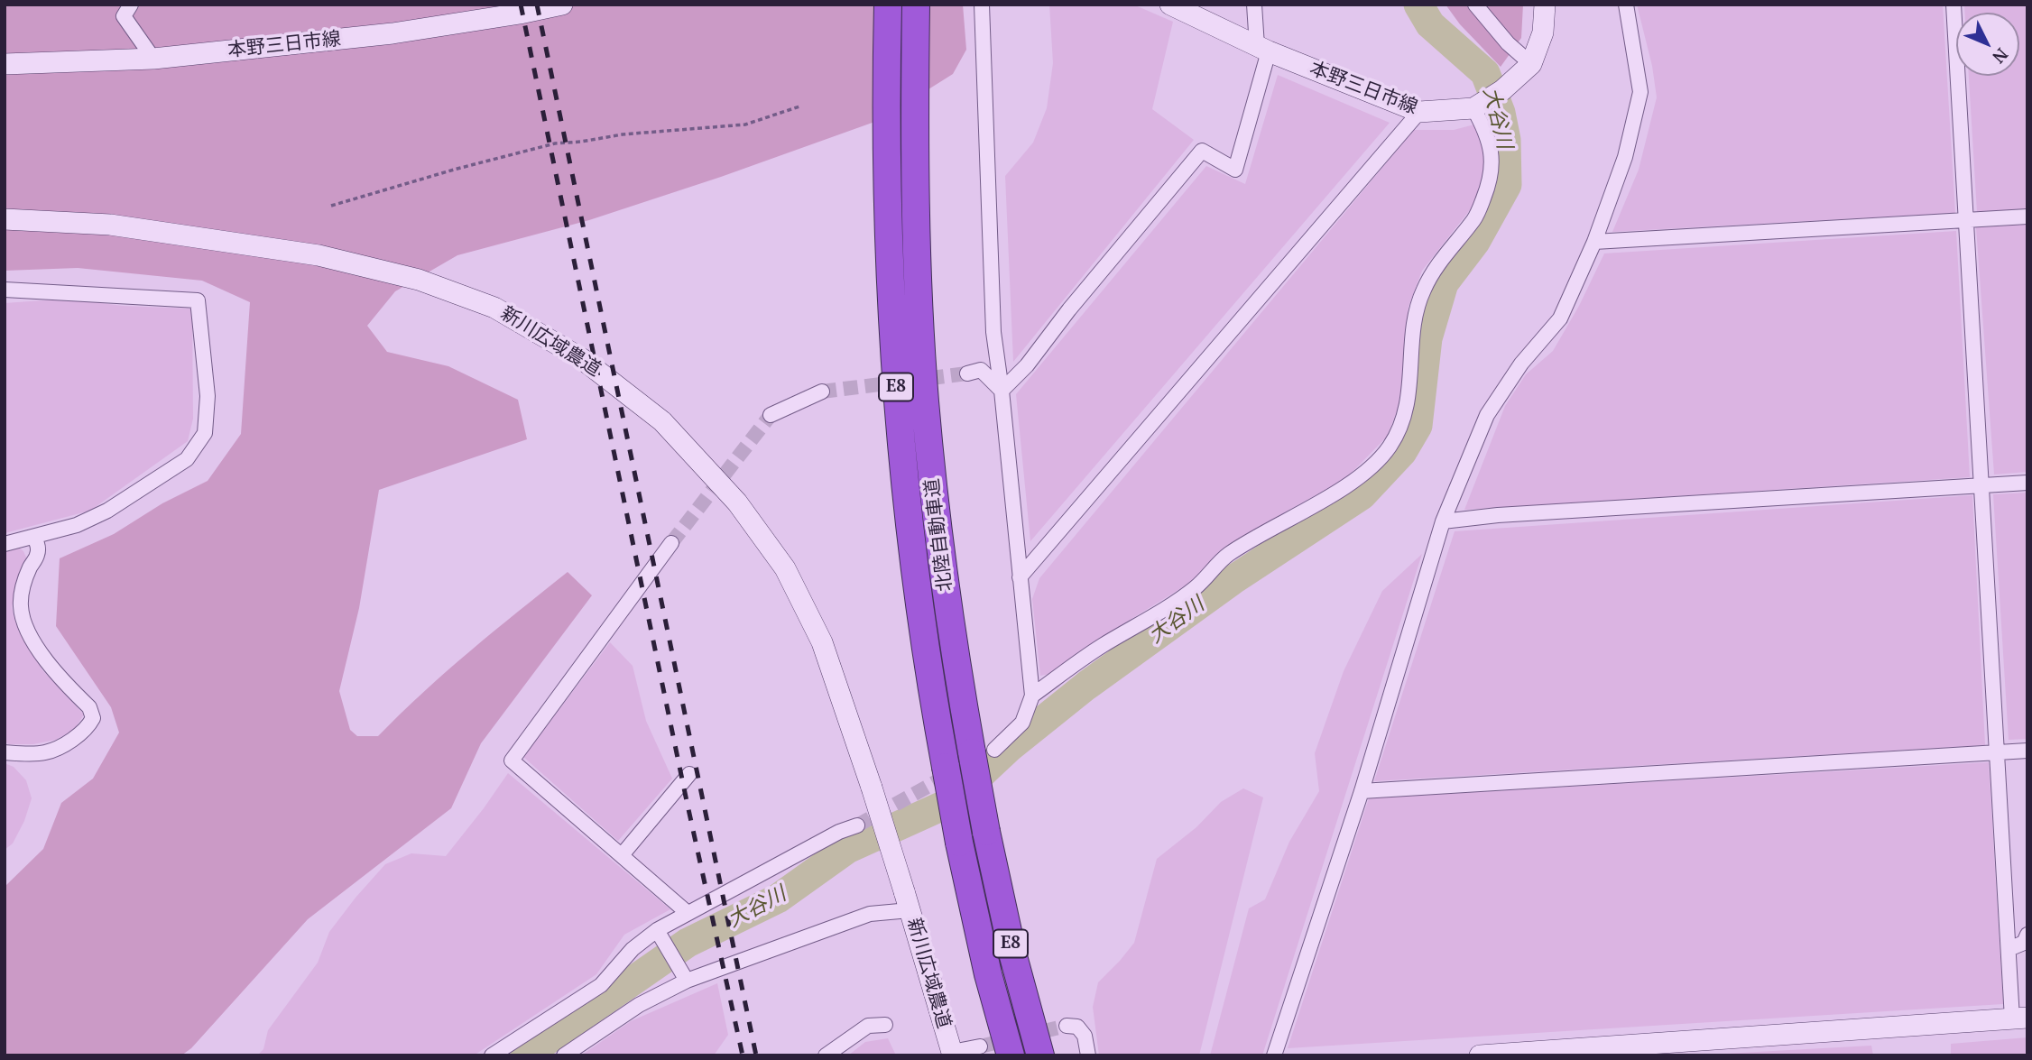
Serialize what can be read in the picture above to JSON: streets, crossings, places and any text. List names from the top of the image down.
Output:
{
  "streets": {
    "highway": ["E8", "北陸自動車道"],
    "street": ["本野三日市線", "新川広域農道"]
  },
  "water": ["大谷川"],
  "north": "bottom right"
}
